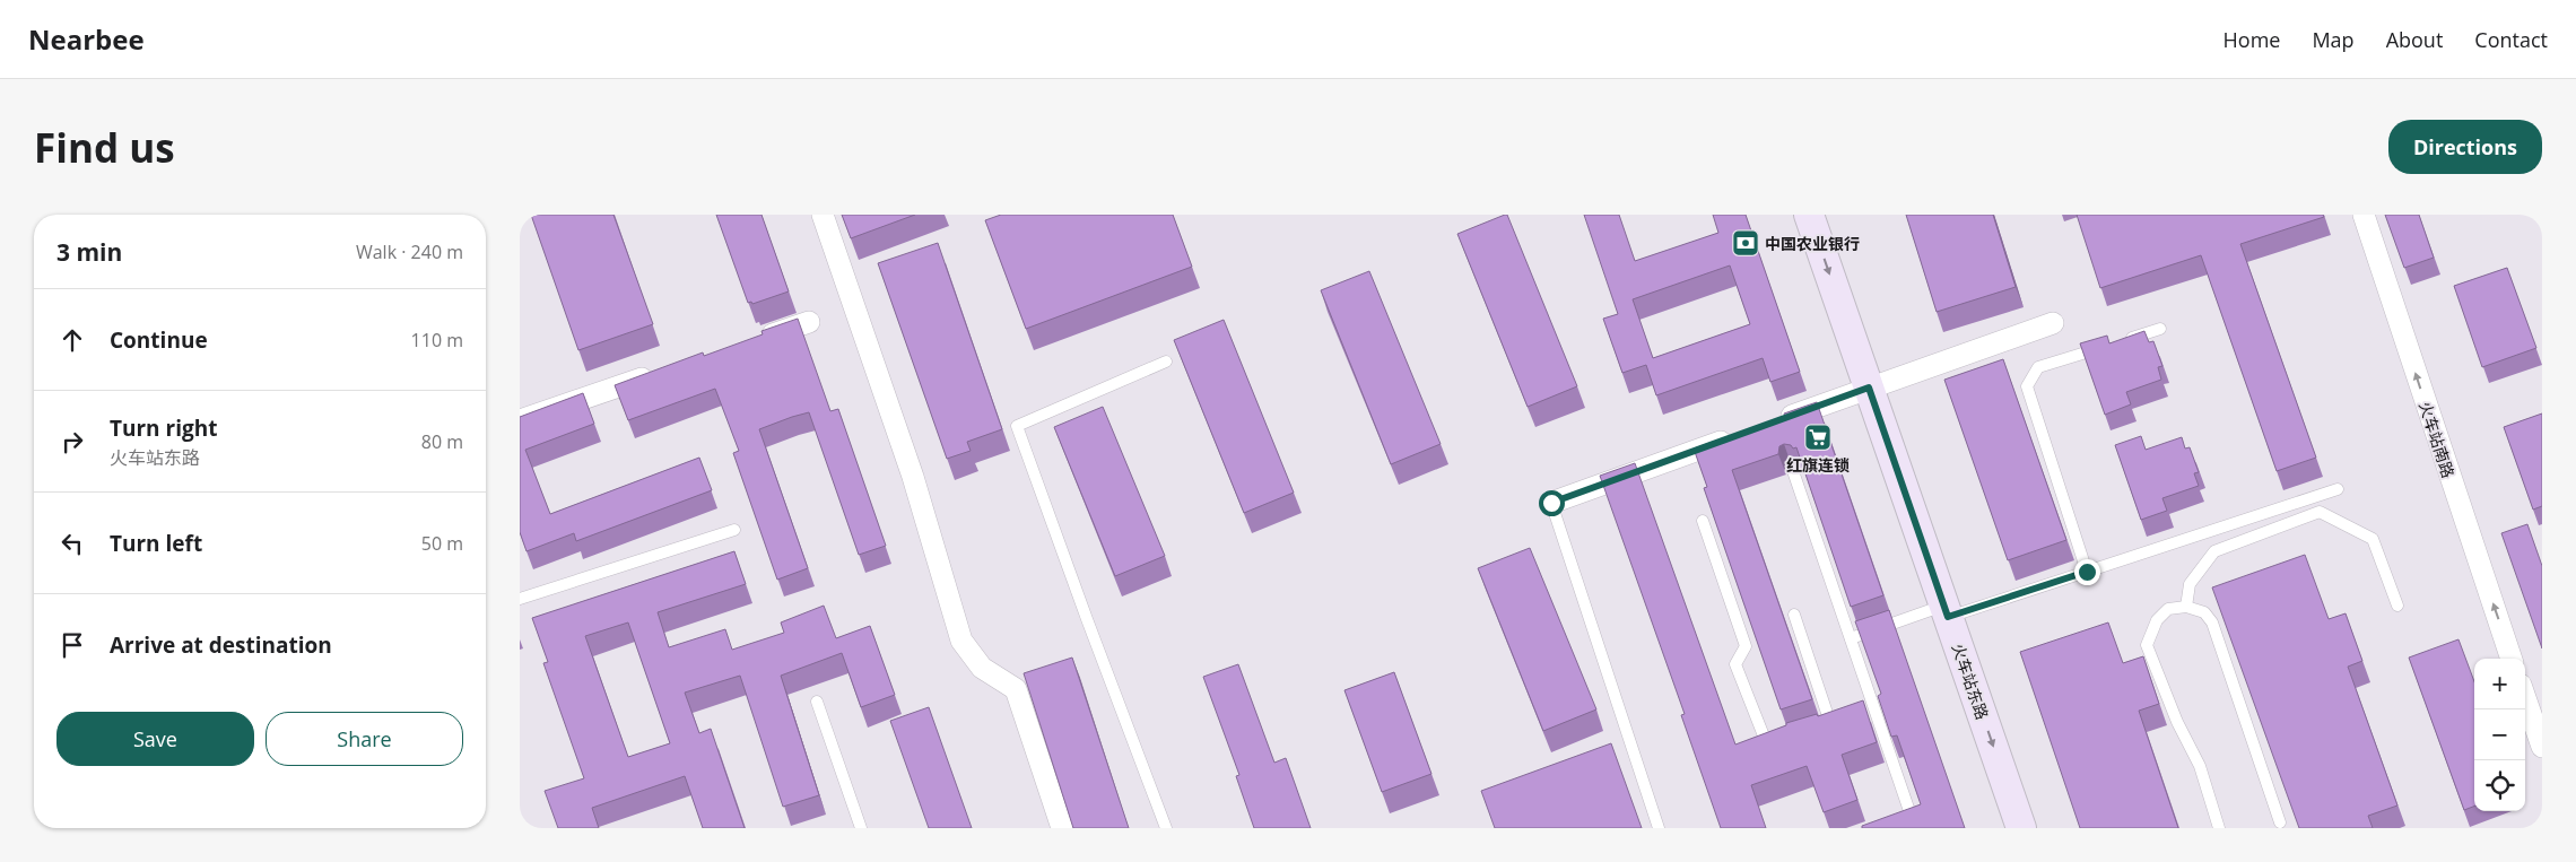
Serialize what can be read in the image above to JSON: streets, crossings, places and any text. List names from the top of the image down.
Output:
{
  "streets": {
    "main road": ["火车站东路"],
    "street": ["火车站南路"]
  },
  "one_way": ["火车站南路", "火车站东路"],
  "places": {
    "bank": ["中国农业银行"],
    "supermarket": ["红旗连锁"]
  },
  "page": {
    "header": "Nearbee",
    "nav": [
      "Home",
      "Map",
      "About",
      "Contact"
    ],
    "buttons": [
      "Directions",
      ["Save", "Share"]
    ],
    "title": "Find us",
    "heading": ["3 min", "Walk · 240 m"],
    "list": [
      ["Continue", "110 m"],
      ["Turn right", "火车站东路", "80 m"],
      ["Turn left", "50 m"],
      "Arrive at destination"
    ],
    "map_buttons": ["+", "−"]
  }
}
